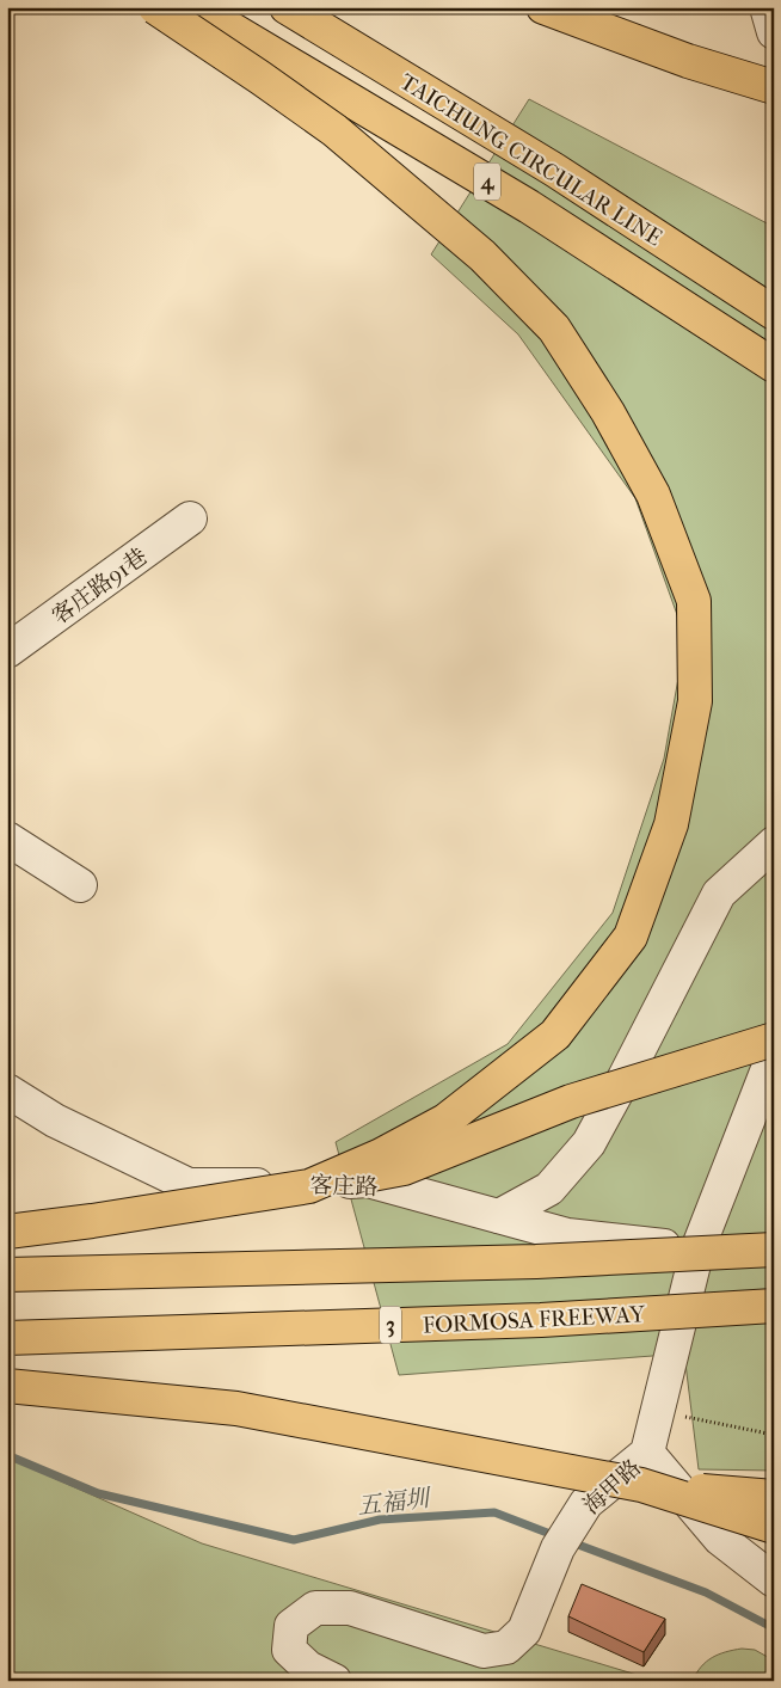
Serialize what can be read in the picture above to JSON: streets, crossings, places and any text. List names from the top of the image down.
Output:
{
  "streets": {
    "highway": [
      "TAICHUNG CIRCULAR LINE",
      "4",
      "FORMOSA FREEWAY",
      "3"
    ],
    "street": ["客庄路91巷", "客庄路", "海甲路"]
  },
  "crossings": [
    ["客庄路", "海甲路"]
  ],
  "water": ["五福圳"]
}
